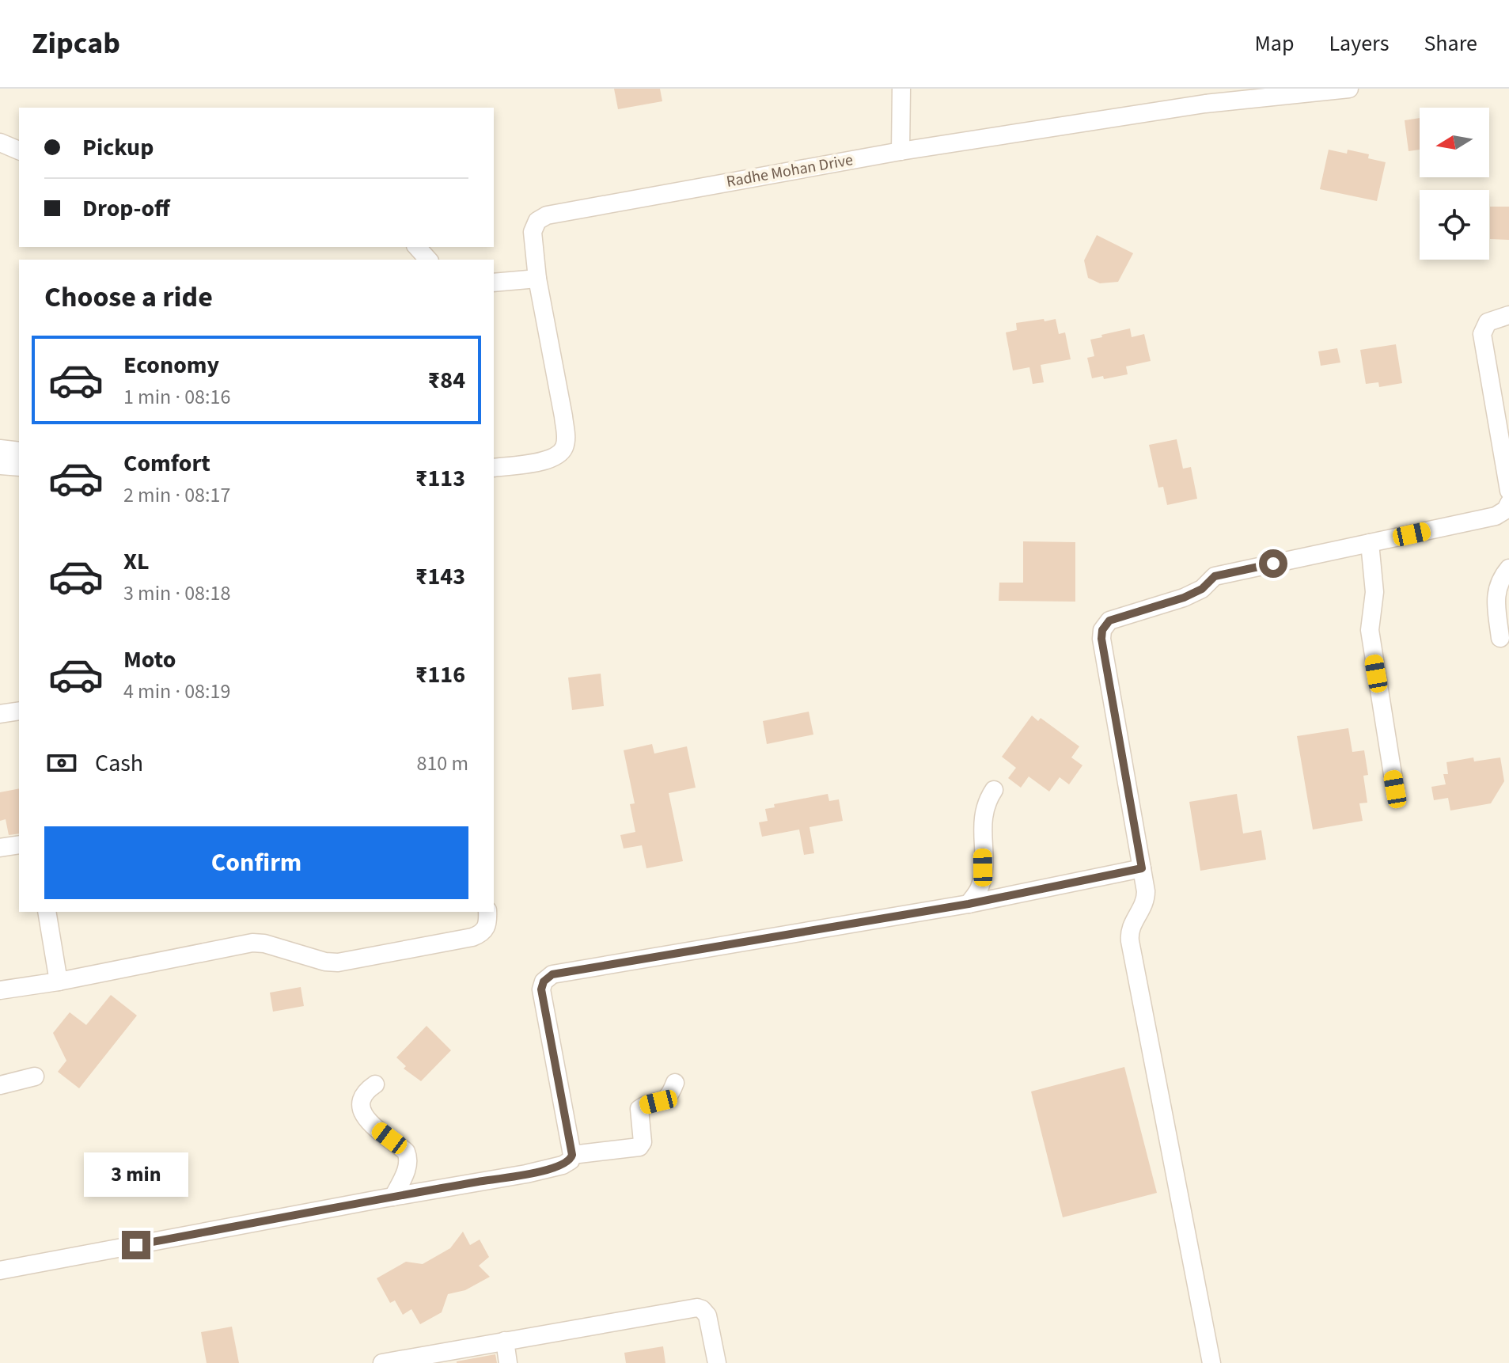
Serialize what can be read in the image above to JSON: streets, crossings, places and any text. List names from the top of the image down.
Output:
{
  "streets": {
    "street": ["Radhe Mohan Drive"]
  },
  "north": "left",
  "page": {
    "header": "Zipcab",
    "nav": ["Map", "Layers", "Share"],
    "banner": ["Pickup", "Drop-off"],
    "heading": "Choose a ride",
    "list": [
      {
        "name": "Economy",
        "note": "1 min · 08:16",
        "value": "₹84"
      },
      {
        "name": "Comfort",
        "note": "2 min · 08:17",
        "value": "₹113"
      },
      {
        "name": "XL",
        "note": "3 min · 08:18",
        "value": "₹143"
      },
      {
        "name": "Moto",
        "note": "4 min · 08:19",
        "value": "₹116"
      }
    ],
    "pay": ["Cash", "810 m"],
    "buttons": "Confirm",
    "bubble": "3 min"
  }
}
